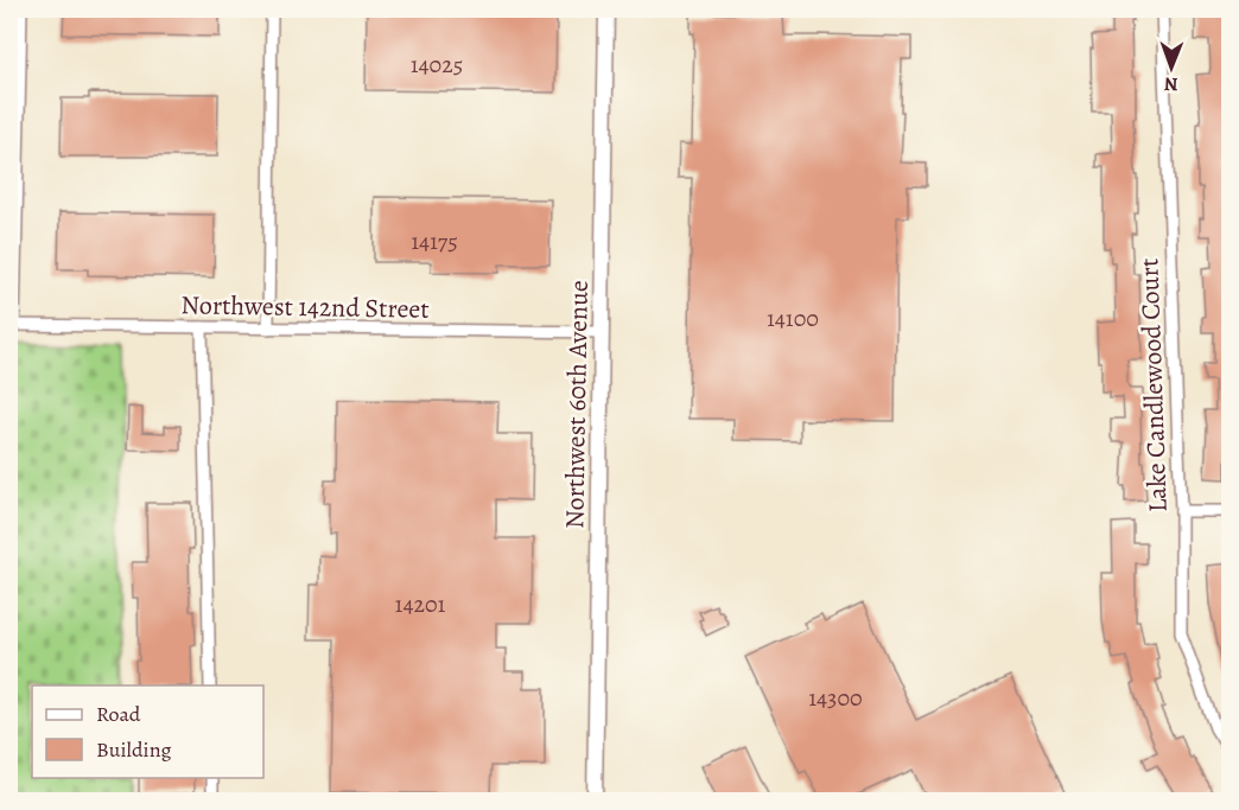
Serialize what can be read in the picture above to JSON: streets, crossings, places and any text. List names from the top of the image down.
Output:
{
  "streets": {
    "street": ["Northwest 142nd Street", "Lake Candlewood Court", "Northwest 60th Avenue"]
  },
  "crossings": [
    ["Northwest 142nd Street", "Northwest 60th Avenue"]
  ],
  "house_numbers": [
    "14025",
    "14175",
    "14100",
    "14201",
    "14300"
  ],
  "legend": ["Road", "Building"],
  "north": "bottom"
}
